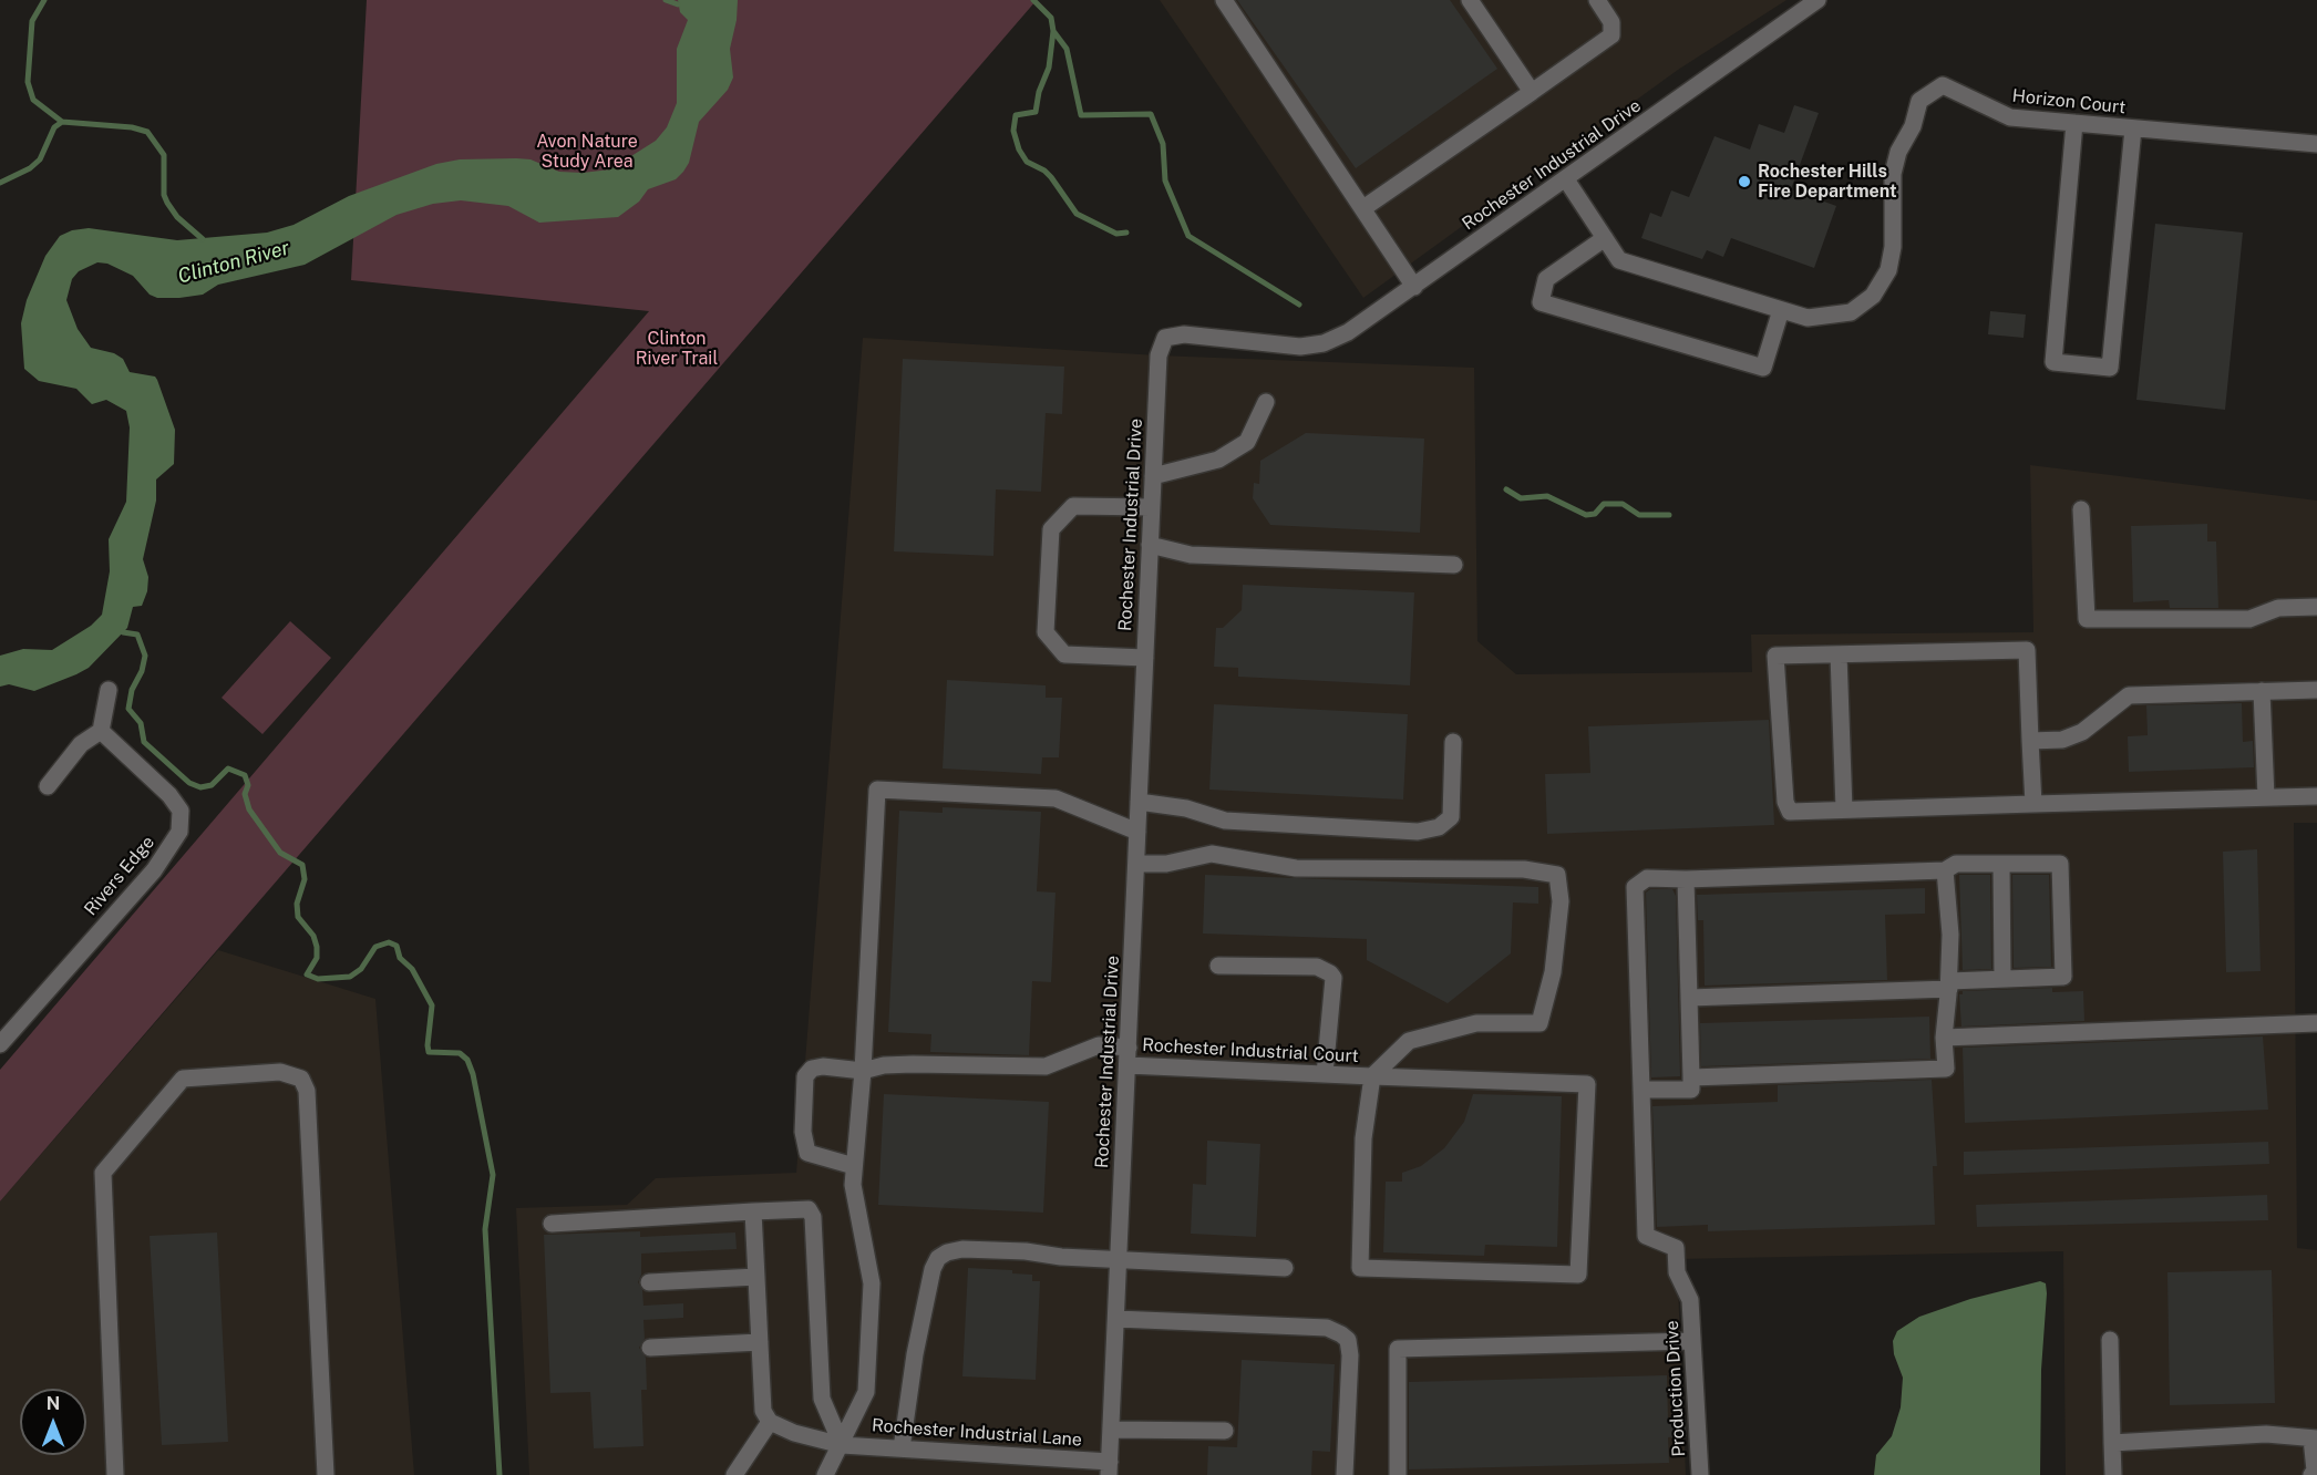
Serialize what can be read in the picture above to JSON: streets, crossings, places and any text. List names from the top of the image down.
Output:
{
  "streets": {
    "street": [
      "Horizon Court",
      "Rochester Industrial Drive",
      "Rivers Edge",
      "Rochester Industrial Court",
      "Production Drive",
      "Rochester Industrial Lane"
    ]
  },
  "crossings": [
    ["Horizon Court", "Rochester Industrial Drive"],
    ["Rochester Industrial Drive", "Rochester Industrial Court"],
    ["Rochester Industrial Drive", "Rochester Industrial Lane"]
  ],
  "water": ["Clinton River"],
  "parks": ["Avon Nature Study Area", "Clinton River Trail"],
  "places": ["Rochester Hills Fire Department"],
  "north": "top"
}
